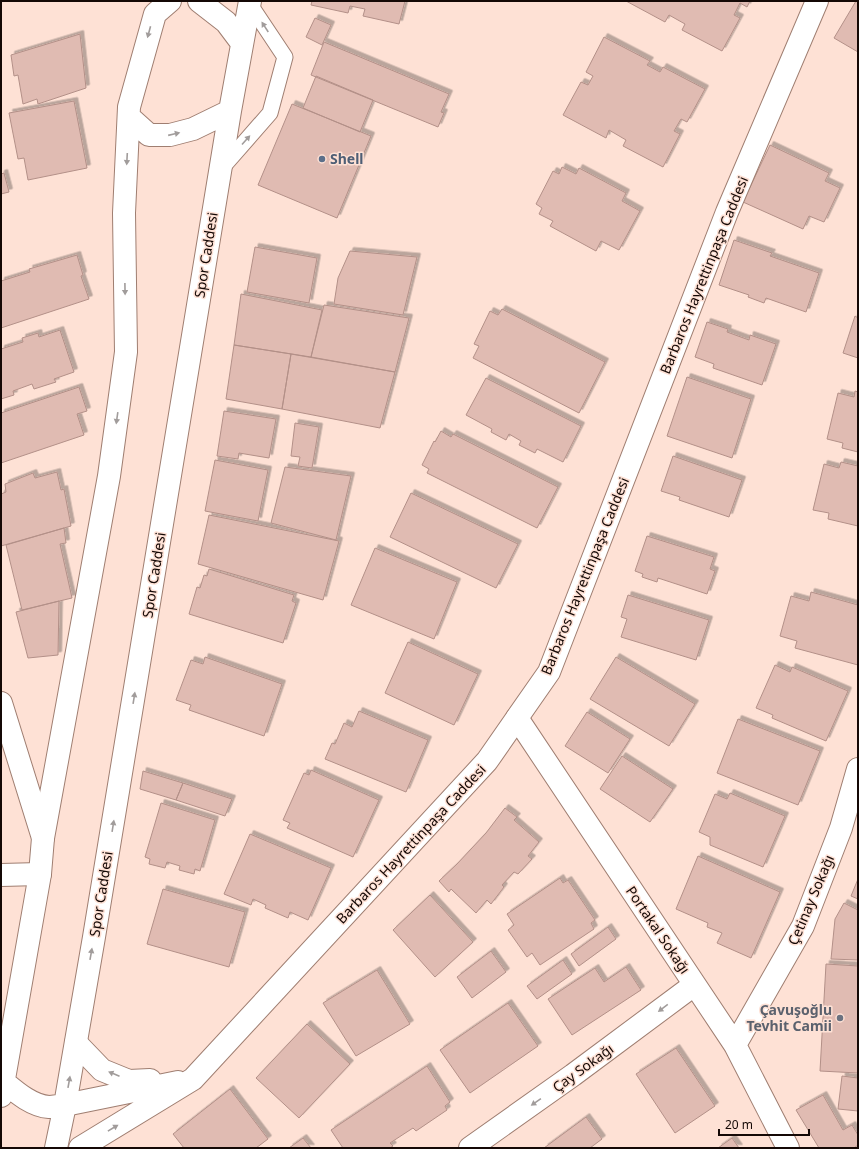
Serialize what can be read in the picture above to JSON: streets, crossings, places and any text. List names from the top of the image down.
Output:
{
  "streets": {
    "street": [
      "Spor Caddesi",
      "Barbaros Hayrettinpaşa Caddesi",
      "Çetinay Sokağı",
      "Portakal Sokağı",
      "Çay Sokağı"
    ]
  },
  "crossings": [
    ["Barbaros Hayrettinpaşa Caddesi", "Portakal Sokağı"],
    ["Çetinay Sokağı", "Portakal Sokağı"],
    ["Portakal Sokağı", "Çay Sokağı"]
  ],
  "one_way": ["Çay Sokağı"],
  "places": ["Shell", "Çavuşoğlu Tevhit Camii"],
  "scale_bar": "20 m"
}
